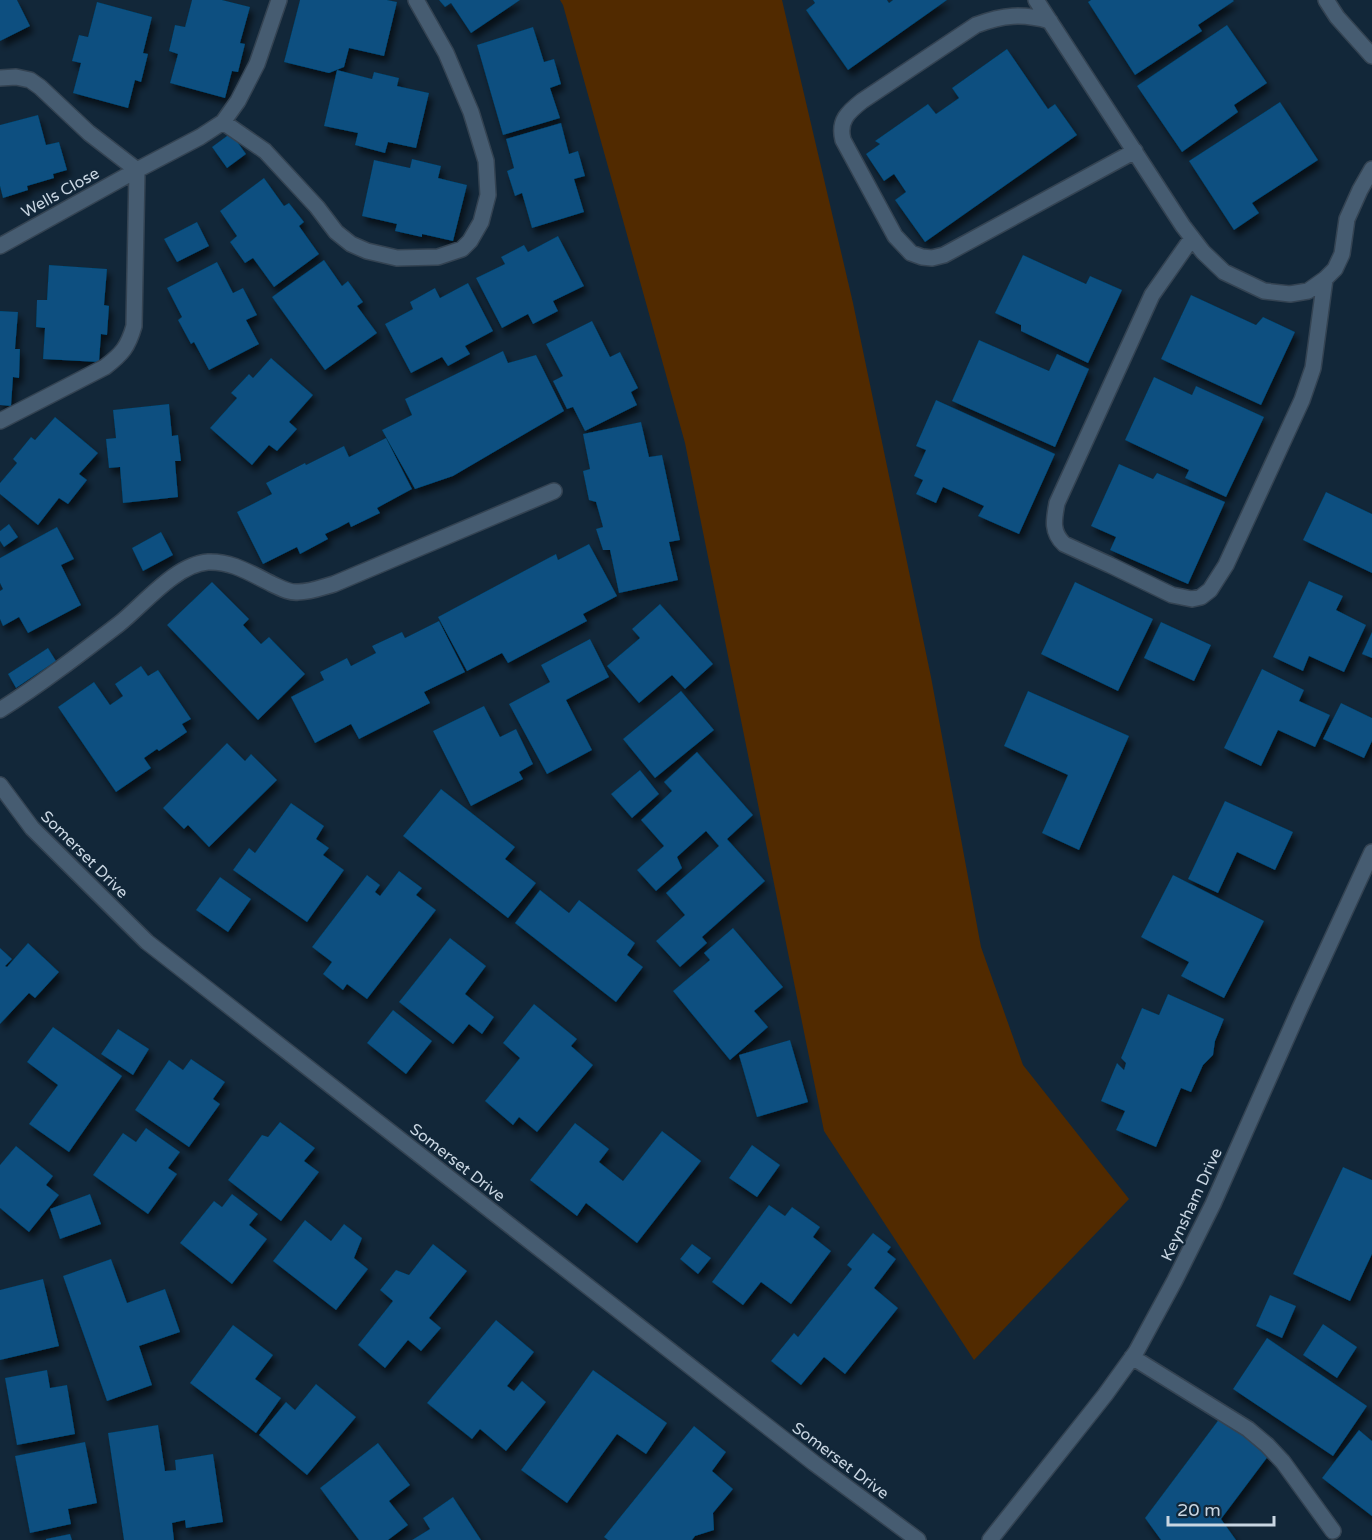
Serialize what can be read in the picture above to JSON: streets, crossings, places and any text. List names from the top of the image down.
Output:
{
  "streets": {
    "street": ["Wells Close", "Somerset Drive", "Keynsham Drive"]
  },
  "scale_bar": "20 m"
}
